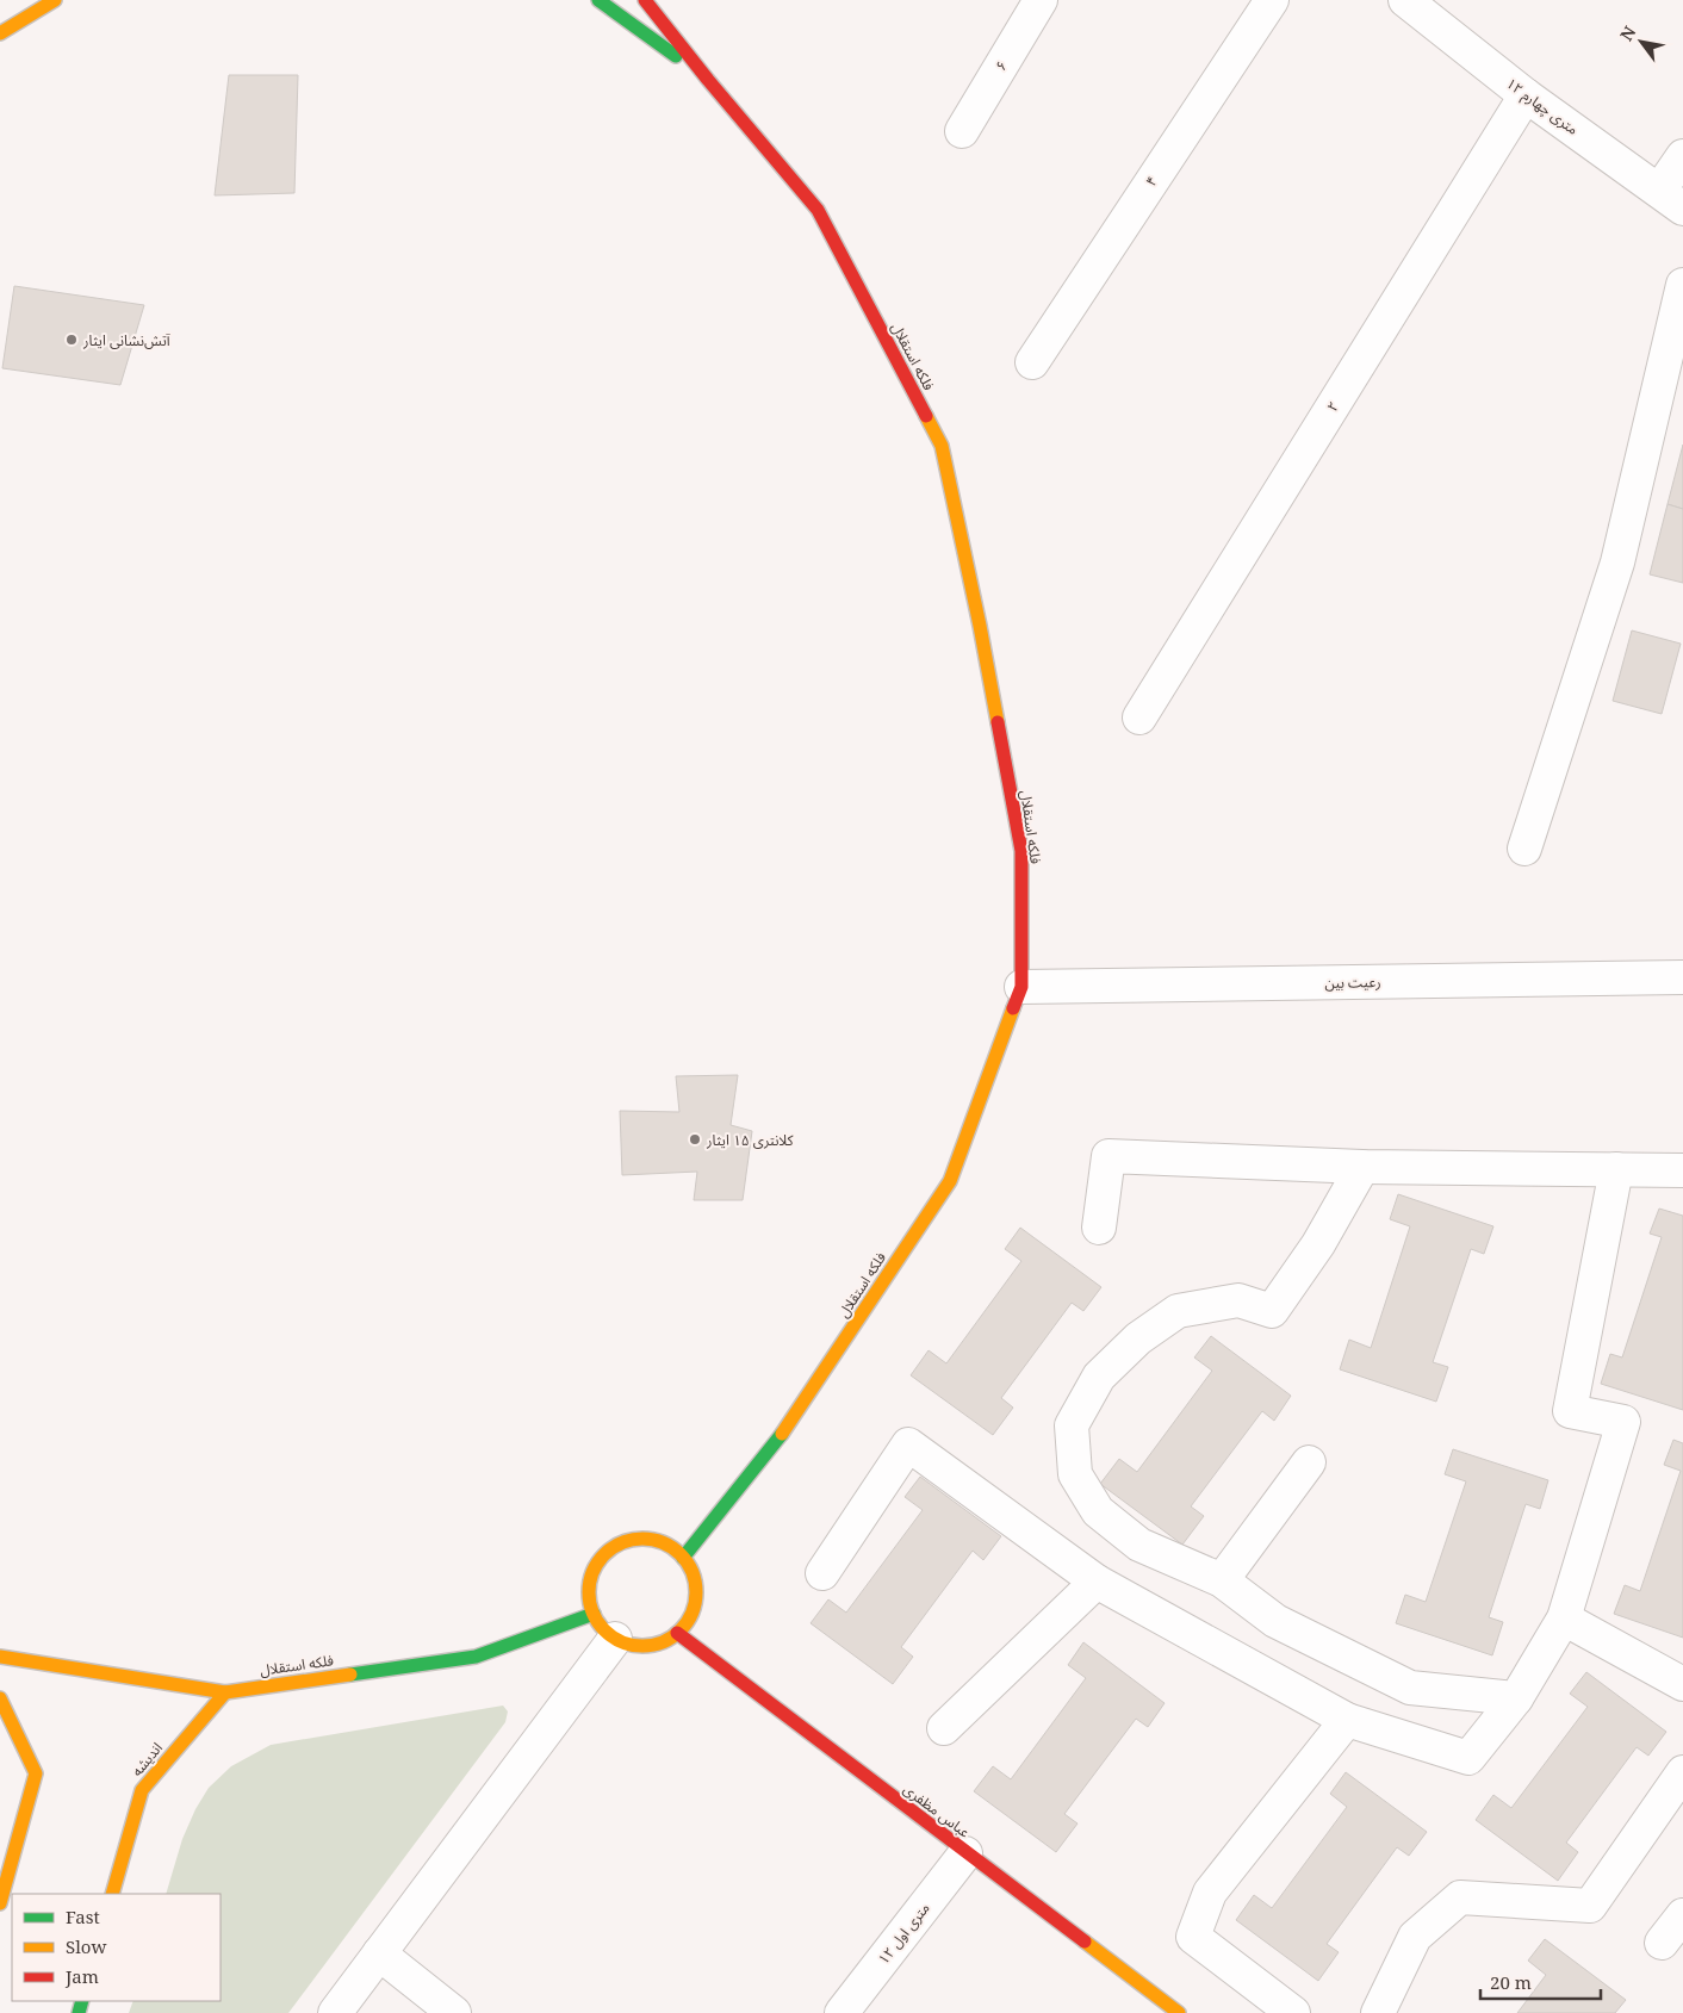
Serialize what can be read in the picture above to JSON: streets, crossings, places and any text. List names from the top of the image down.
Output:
{
  "streets": {
    "main road": ["فلکه استقلال", "اندیشه", "عباس مظفری"],
    "street": [
      "۶",
      "۱۲ متری چهارم",
      "۴",
      "۲",
      "رعیت بین",
      "۱۲ متری اول"
    ]
  },
  "crossings": [
    ["۱۲ متری چهارم", "۲"],
    ["فلکه استقلال", "رعیت بین"],
    ["فلکه استقلال", "اندیشه"],
    ["فلکه استقلال", "عباس مظفری"],
    ["عباس مظفری", "۱۲ متری اول"]
  ],
  "places": ["آتش‌نشانی ایثار", "کلانتری ۱۵ ایثار"],
  "legend": ["Fast", "Slow", "Jam"],
  "scale_bar": "20 m",
  "north": "top left"
}
